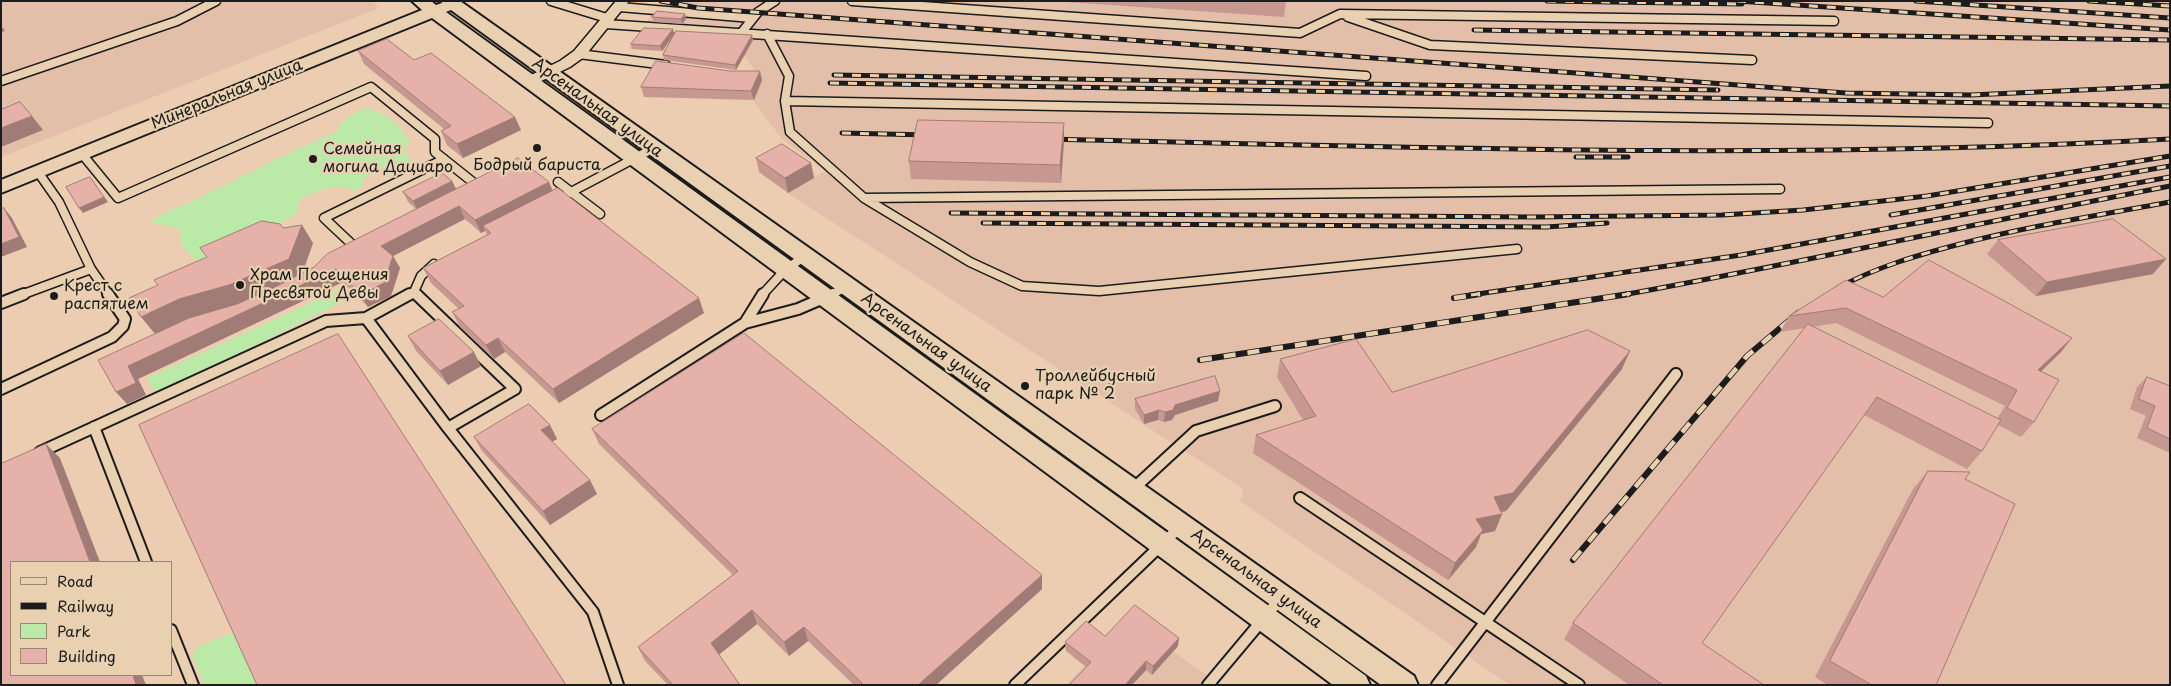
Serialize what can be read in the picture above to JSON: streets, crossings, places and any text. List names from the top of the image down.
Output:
{
  "streets": {
    "street": ["Минеральная улица", "Арсенальная улица"]
  },
  "crossings": [
    ["Минеральная улица", "Арсенальная улица"]
  ],
  "places": [
    "Бодрый бариста",
    "Семейная могила Дациаро",
    "Храм Посещения Пресвятой Девы",
    "Крест с распятием",
    "Троллейбусный парк № 2"
  ],
  "legend": [
    "Road",
    "Railway",
    "Park",
    "Building"
  ]
}
